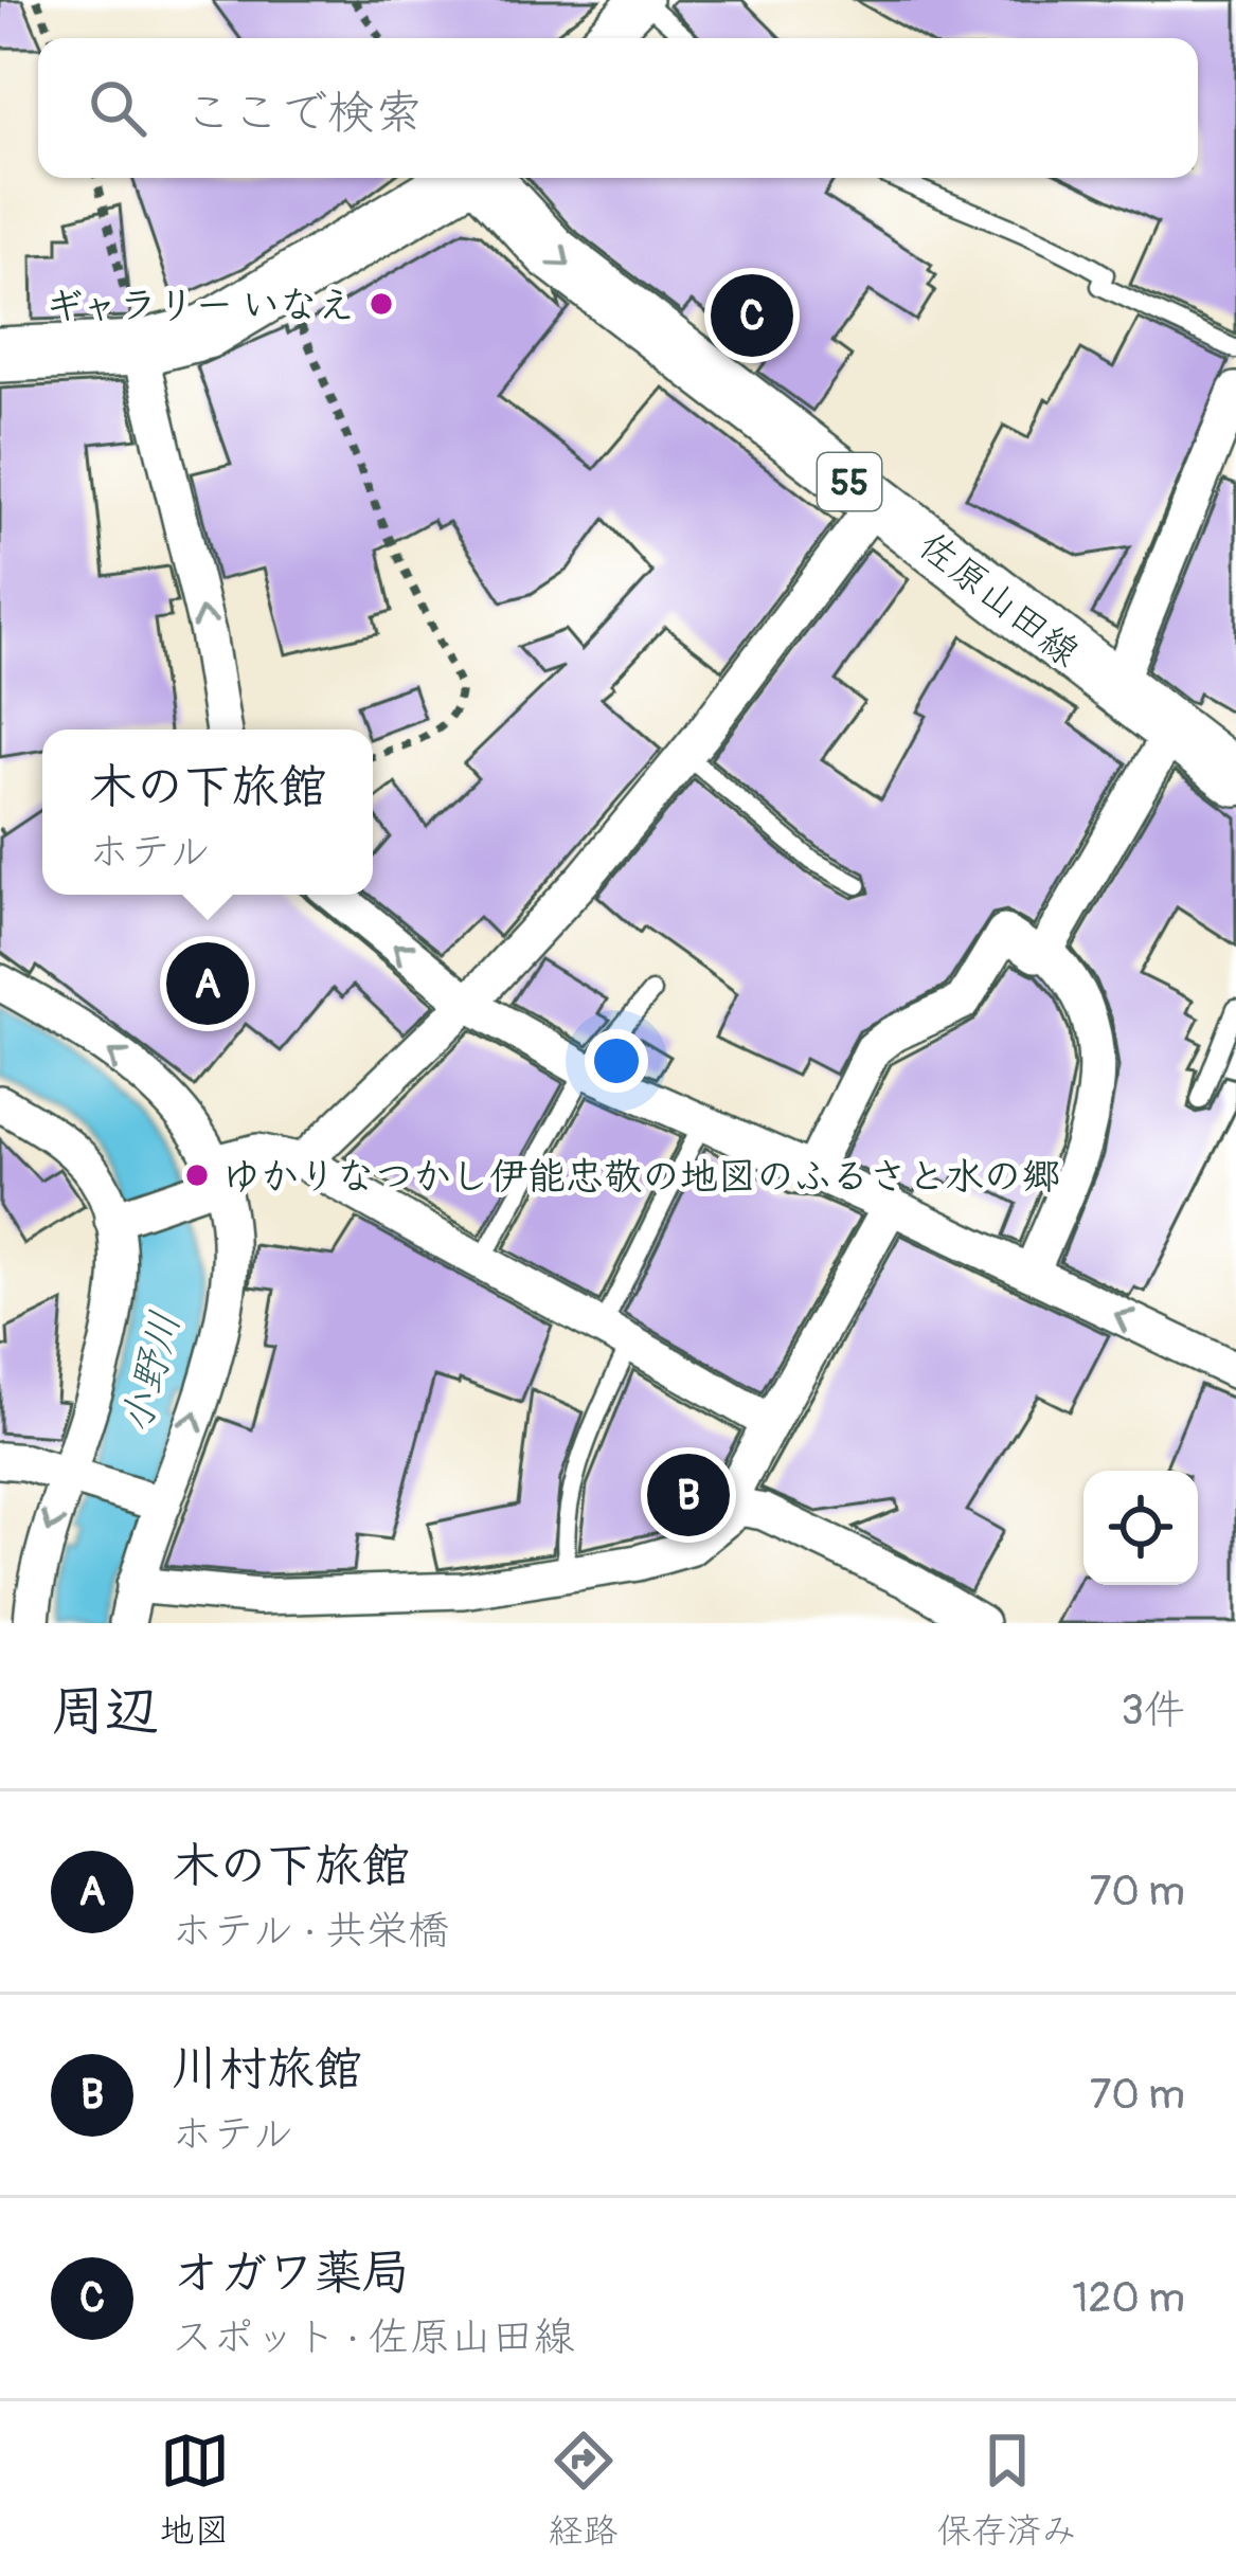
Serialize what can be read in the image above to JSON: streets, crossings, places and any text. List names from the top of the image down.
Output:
{
  "streets": {
    "main road": ["55", "佐原山田線"]
  },
  "one_way": ["佐原山田線"],
  "water": ["小野川"],
  "places": ["ギャラリー いなえ", "ゆかりなつかし伊能忠敬の地図のふるさと水の郷"],
  "page": {
    "search": "ここで検索",
    "pins": ["C", "A", "B"],
    "popup": ["木の下旅館", "ホテル"],
    "heading": ["周辺", "3件"],
    "list": [
      {
        "mark": "A",
        "name": "木の下旅館",
        "note": "ホテル · 共栄橋",
        "value": "70 m"
      },
      {
        "mark": "B",
        "name": "川村旅館",
        "note": "ホテル",
        "value": "70 m"
      },
      {
        "mark": "C",
        "name": "オガワ薬局",
        "note": "スポット · 佐原山田線",
        "value": "120 m"
      }
    ],
    "nav": ["地図", "経路", "保存済み"]
  }
}
